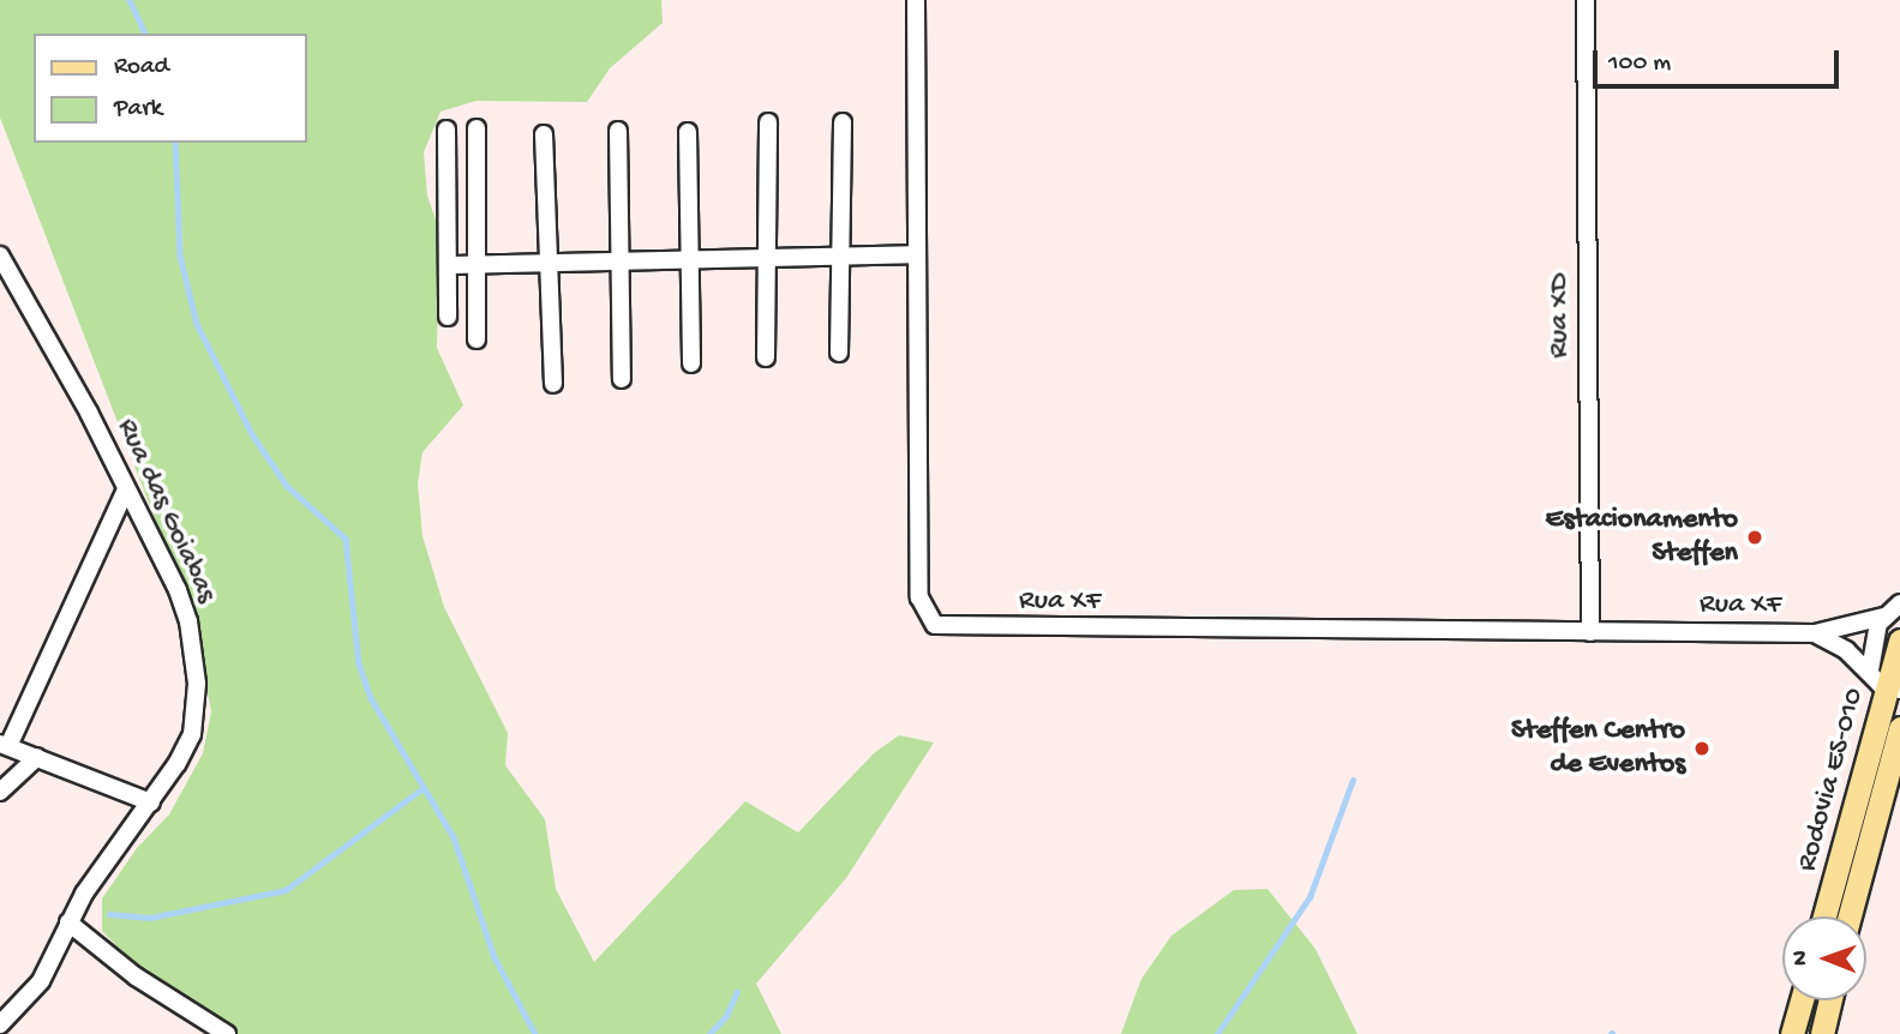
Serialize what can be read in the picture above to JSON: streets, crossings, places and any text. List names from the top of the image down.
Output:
{
  "streets": {
    "main road": ["Rodovia ES-010"],
    "street": ["Rua XD", "Rua das Goiabas", "Rua XF"]
  },
  "crossings": [
    ["Rua XD", "Rua XF"],
    ["Rua XF", "Rodovia ES-010"]
  ],
  "places": ["Estacionamento Steffen", "Steffen Centro de Eventos"],
  "legend": ["Road", "Park"],
  "scale_bar": "100 m",
  "north": "left"
}
